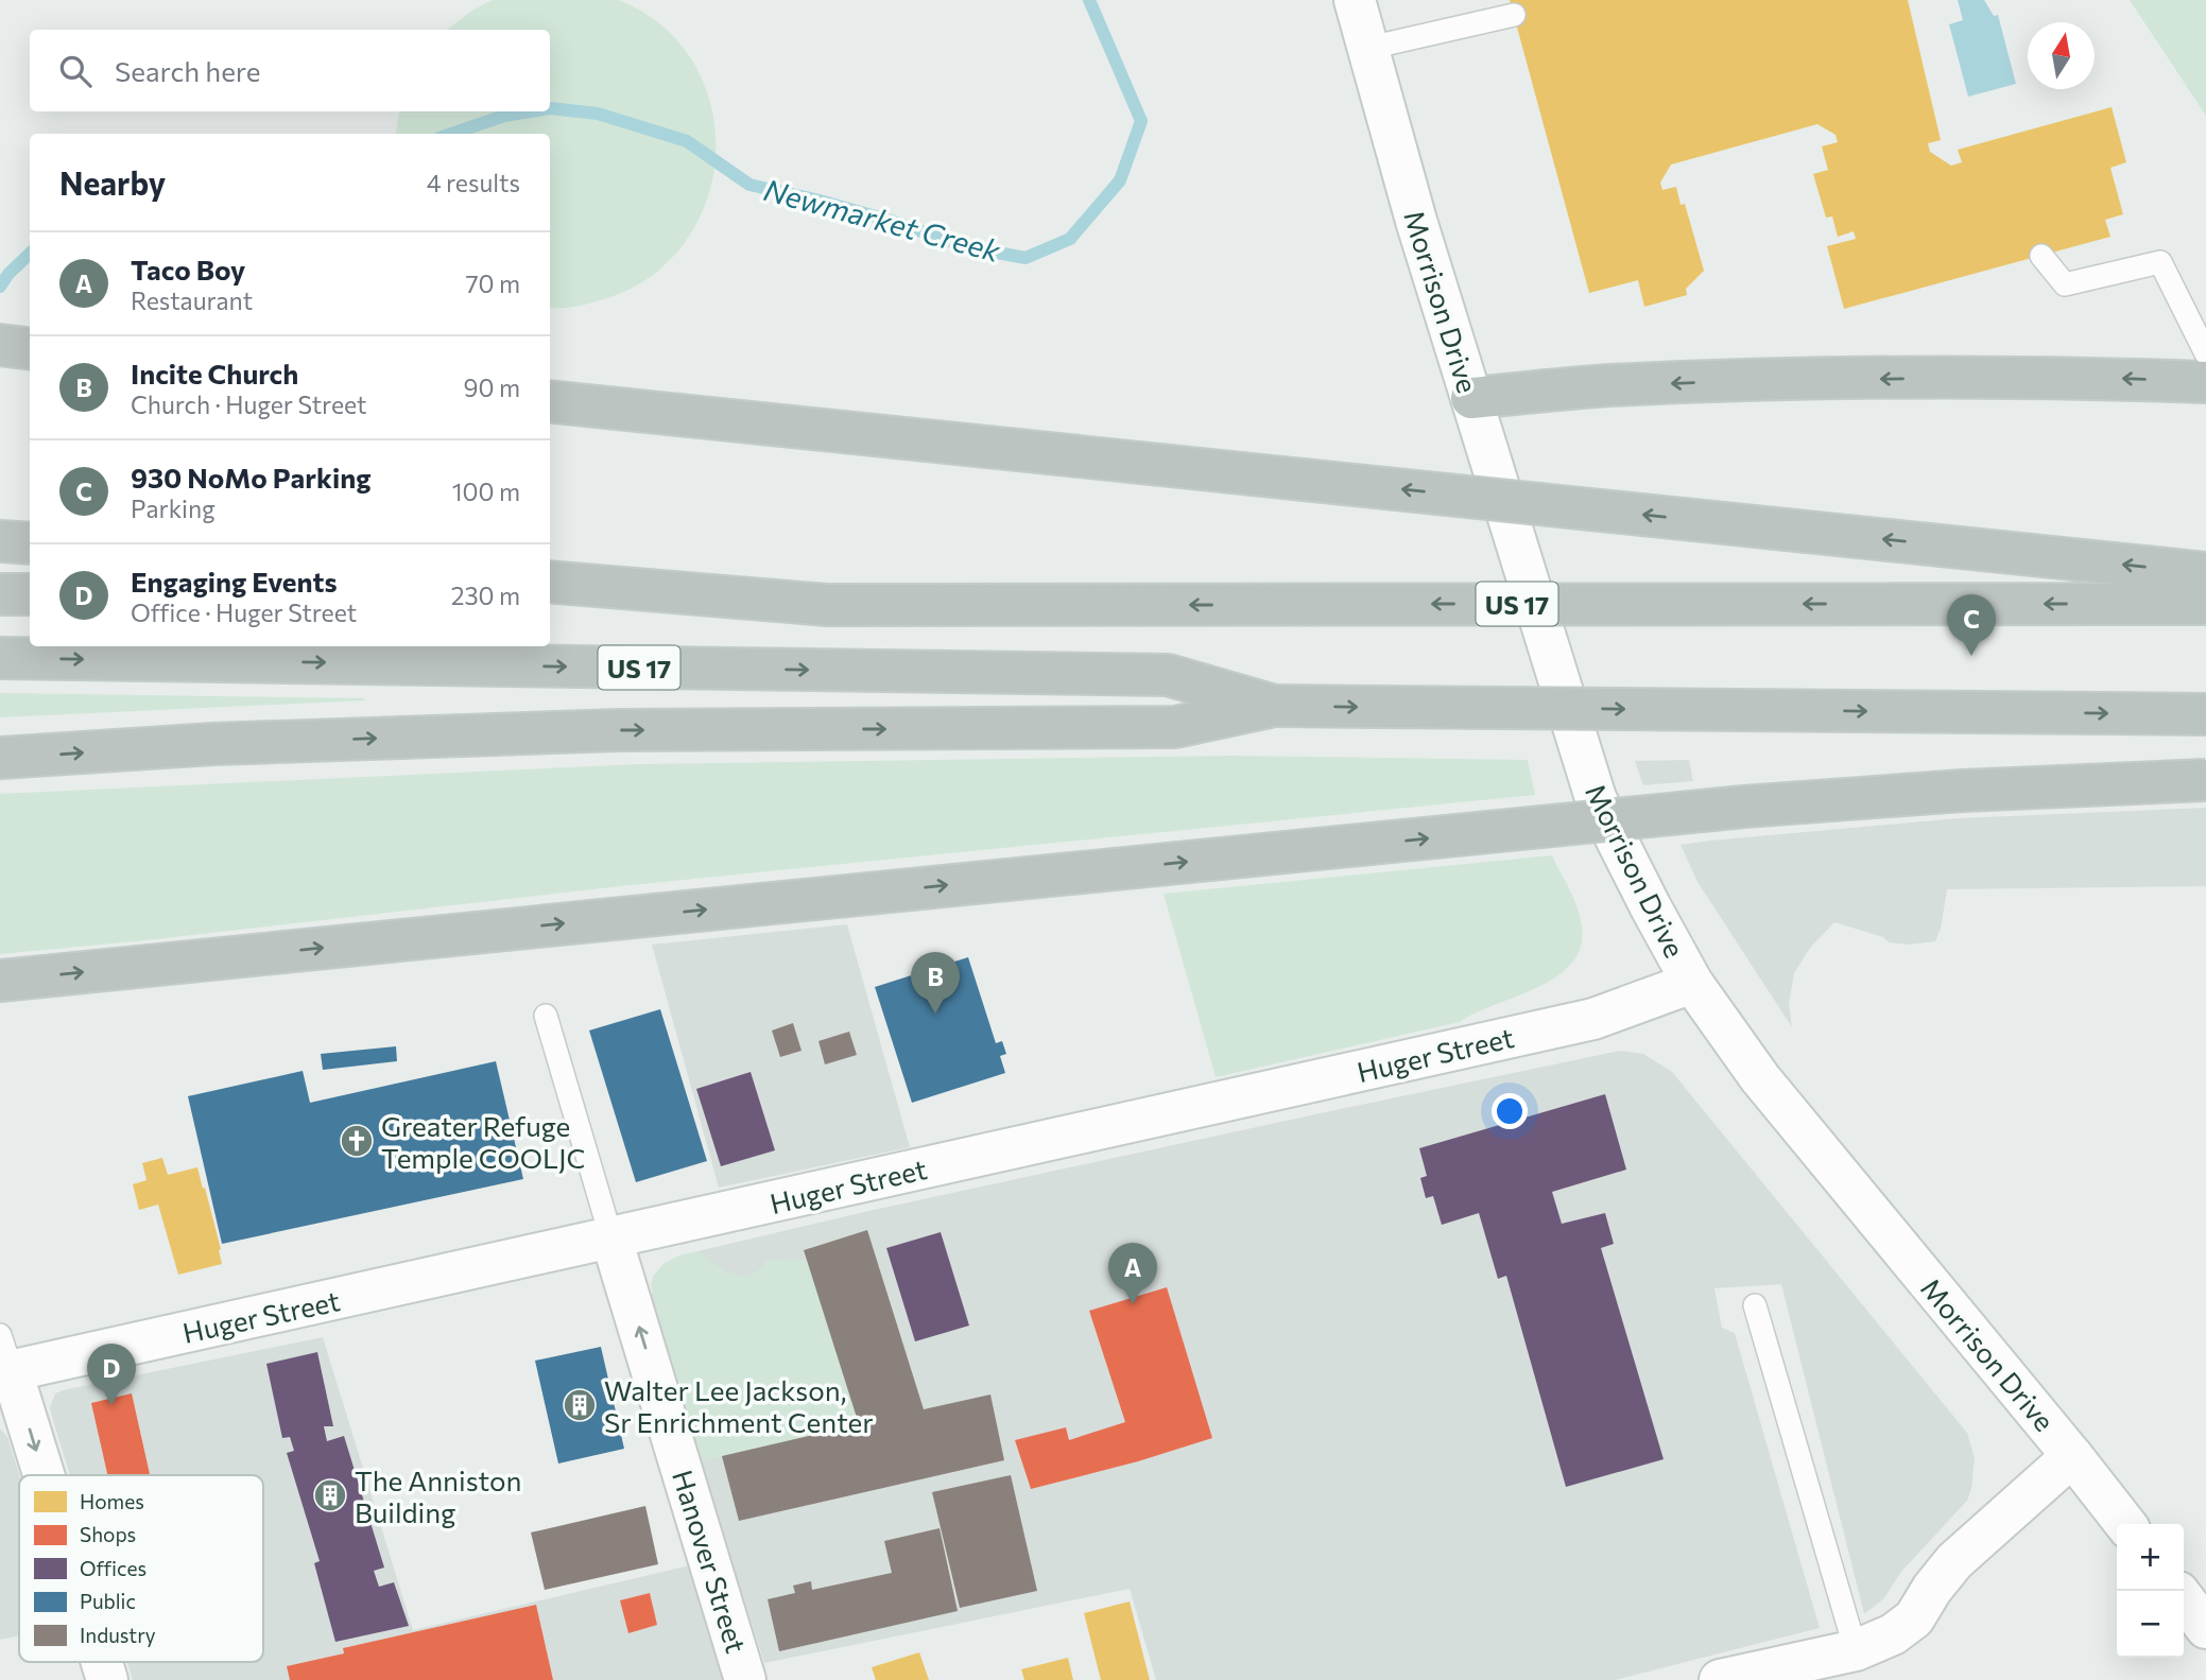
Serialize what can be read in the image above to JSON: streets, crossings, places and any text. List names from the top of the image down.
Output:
{
  "streets": {
    "highway": ["US 17"],
    "street": ["Morrison Drive", "Huger Street", "Hanover Street"]
  },
  "crossings": [
    ["Morrison Drive", "Huger Street"],
    ["Huger Street", "Hanover Street"]
  ],
  "one_way": ["Hanover Street"],
  "water": ["Newmarket Creek"],
  "places": {
    "church": ["Greater Refuge Temple COOLJC"],
    "building": ["Walter Lee Jackson, Sr Enrichment Center", "The Anniston Building"]
  },
  "legend": [
    "Homes",
    "Shops",
    "Offices",
    "Public",
    "Industry"
  ],
  "north": "top",
  "page": {
    "search": "Search here",
    "heading": ["Nearby", "4 results"],
    "list": [
      {
        "mark": "A",
        "name": "Taco Boy",
        "note": "Restaurant",
        "value": "70 m"
      },
      {
        "mark": "B",
        "name": "Incite Church",
        "note": "Church · Huger Street",
        "value": "90 m"
      },
      {
        "mark": "C",
        "name": "930 NoMo Parking",
        "note": "Parking",
        "value": "100 m"
      },
      {
        "mark": "D",
        "name": "Engaging Events",
        "note": "Office · Huger Street",
        "value": "230 m"
      }
    ],
    "pins": [
      "C",
      "B",
      "A",
      "D"
    ],
    "map_buttons": ["+", "−"]
  }
}
